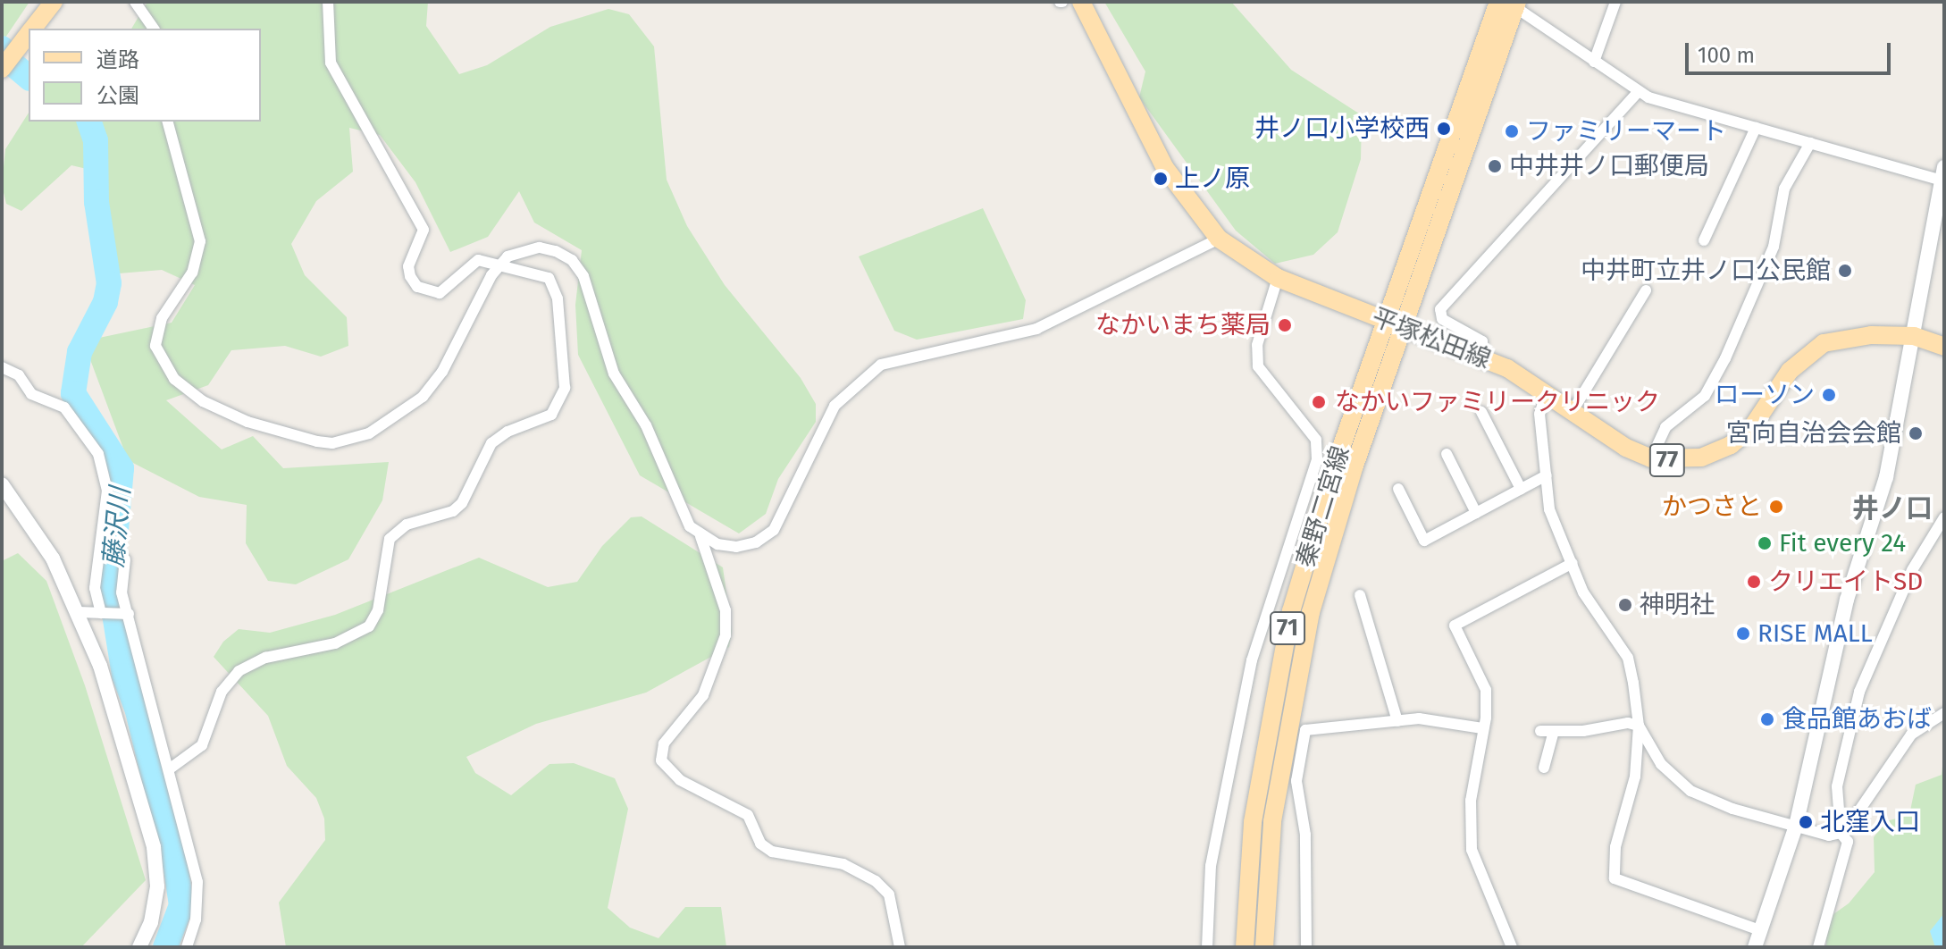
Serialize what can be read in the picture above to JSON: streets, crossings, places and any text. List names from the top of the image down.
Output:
{
  "streets": {
    "main road": [
      "平塚松田線",
      "77",
      "秦野二宮線",
      "71"
    ]
  },
  "crossings": [
    ["平塚松田線", "秦野二宮線"]
  ],
  "districts": ["井ノ口"],
  "water": ["藤沢川"],
  "places": [
    "井ノ口小学校西",
    "ファミリーマート",
    "中井井ノ口郵便局",
    "上ノ原",
    "中井町立井ノ口公民館",
    "なかいまち薬局",
    "ローソン",
    "なかいファミリークリニック",
    "宮向自治会会館",
    "かつさと",
    "Fit every 24",
    "クリエイトSD",
    "神明社",
    "RISE MALL",
    "食品館あおば",
    "北窪入口"
  ],
  "legend": ["道路", "公園"],
  "scale_bar": "100 m"
}
